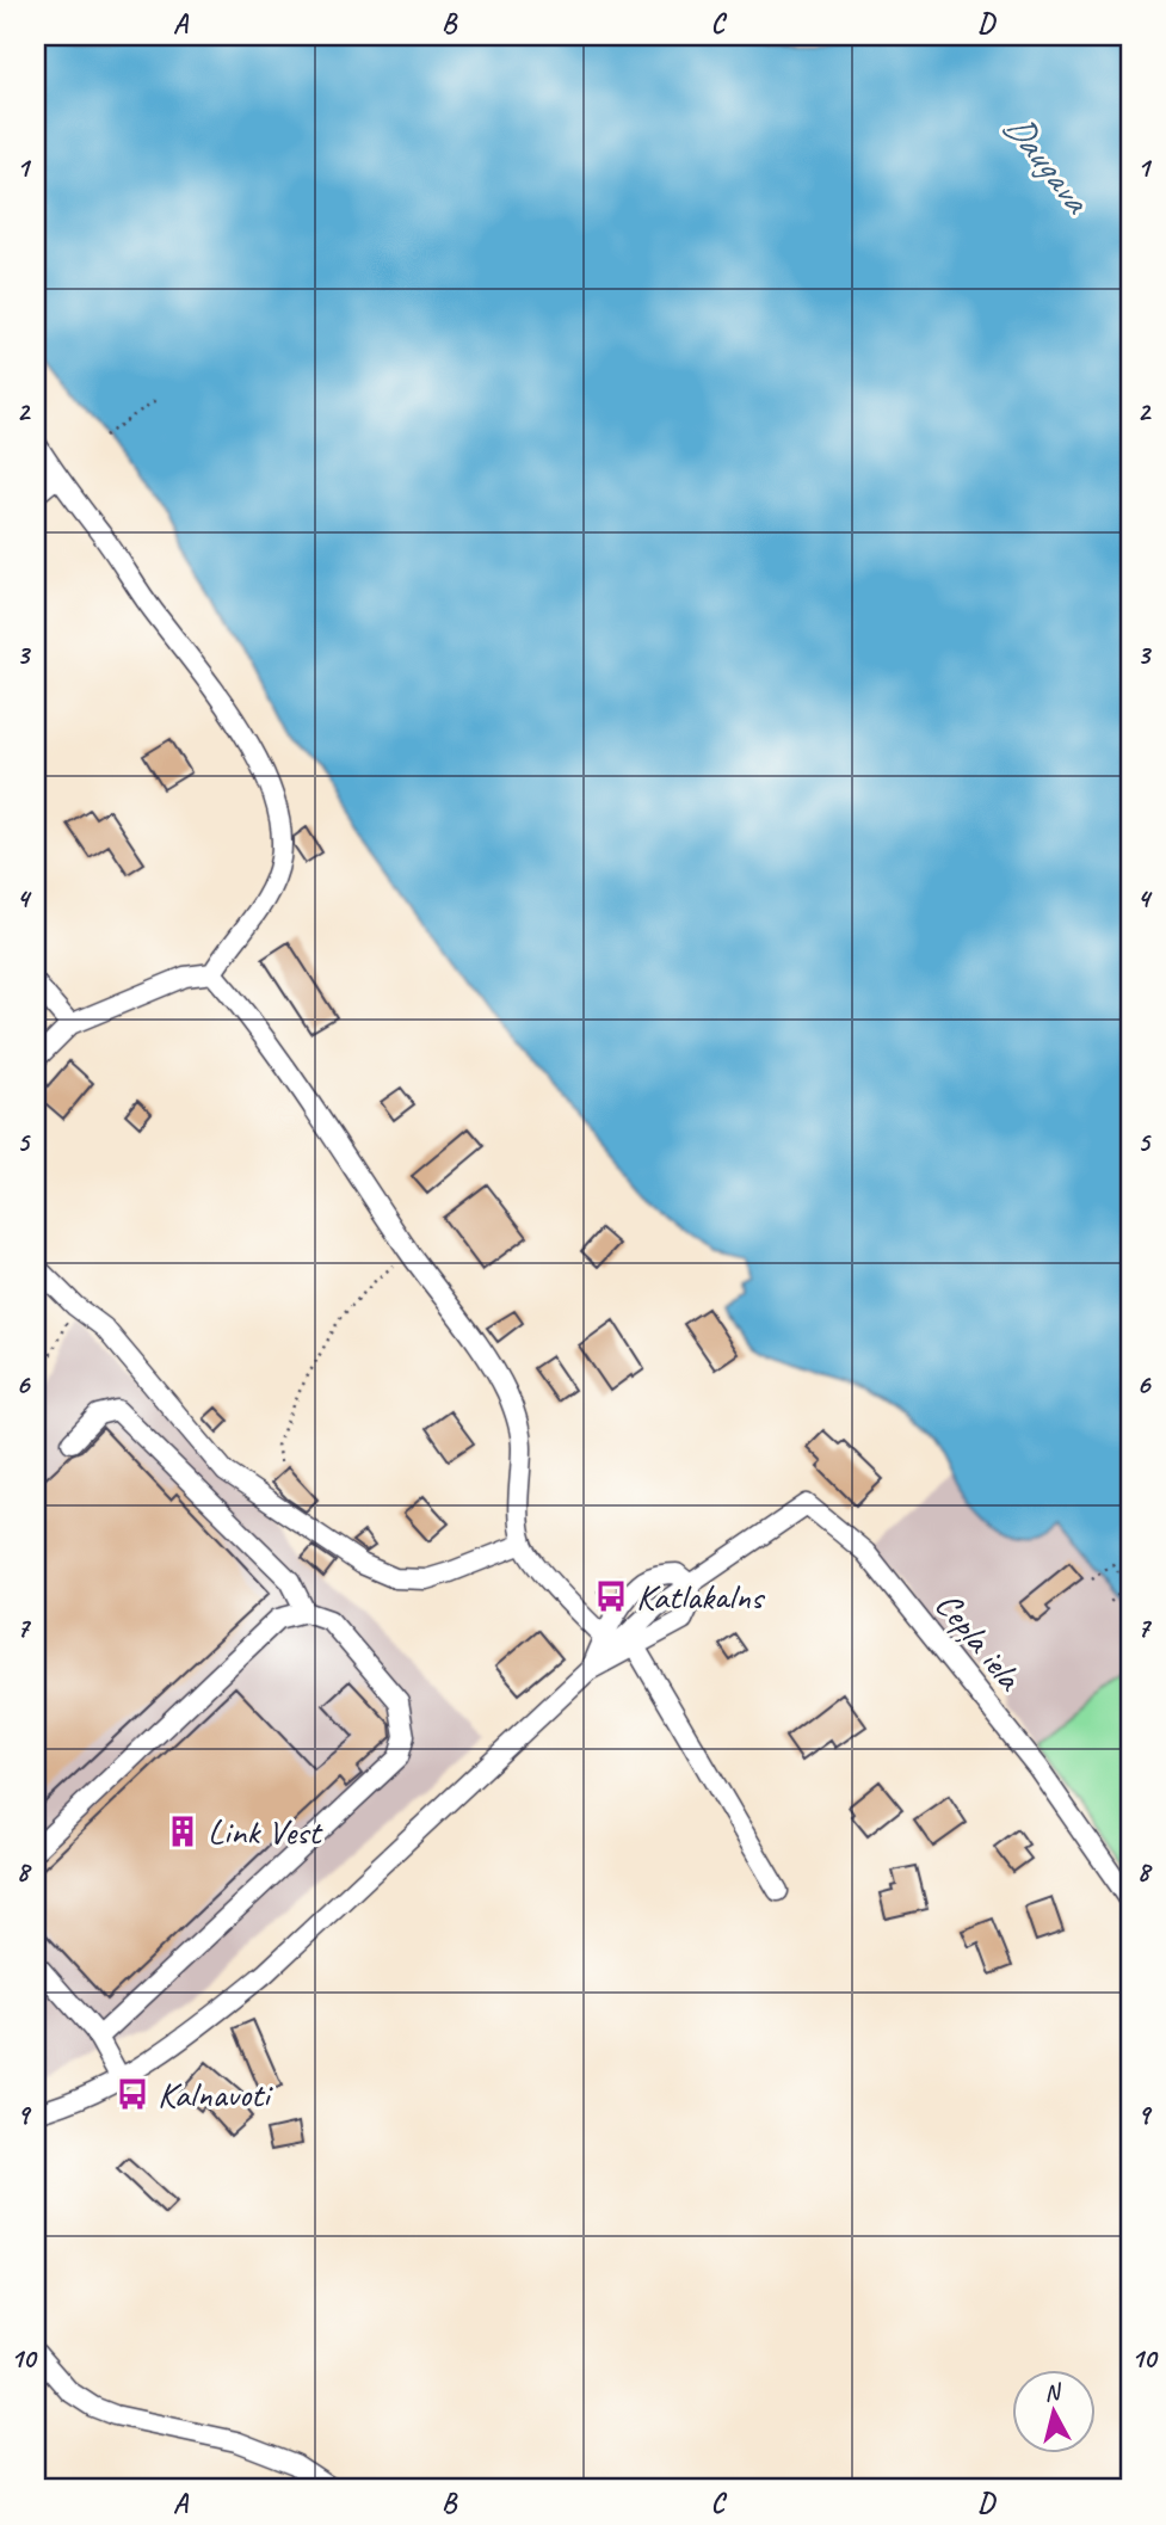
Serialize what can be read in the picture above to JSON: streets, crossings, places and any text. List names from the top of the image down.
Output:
{
  "streets": {
    "street": ["Cepļa iela"]
  },
  "water": ["Daugava"],
  "places": {
    "bus stop": ["Katlakalns", "Kalnavoti"],
    "building": ["Link Vest"]
  },
  "north": "top",
  "grid": {
    "columns": [
      "A",
      "B",
      "C",
      "D"
    ],
    "rows": [
      "1",
      "2",
      "3",
      "4",
      "5",
      "6",
      "7",
      "8",
      "9",
      "10"
    ]
  }
}
